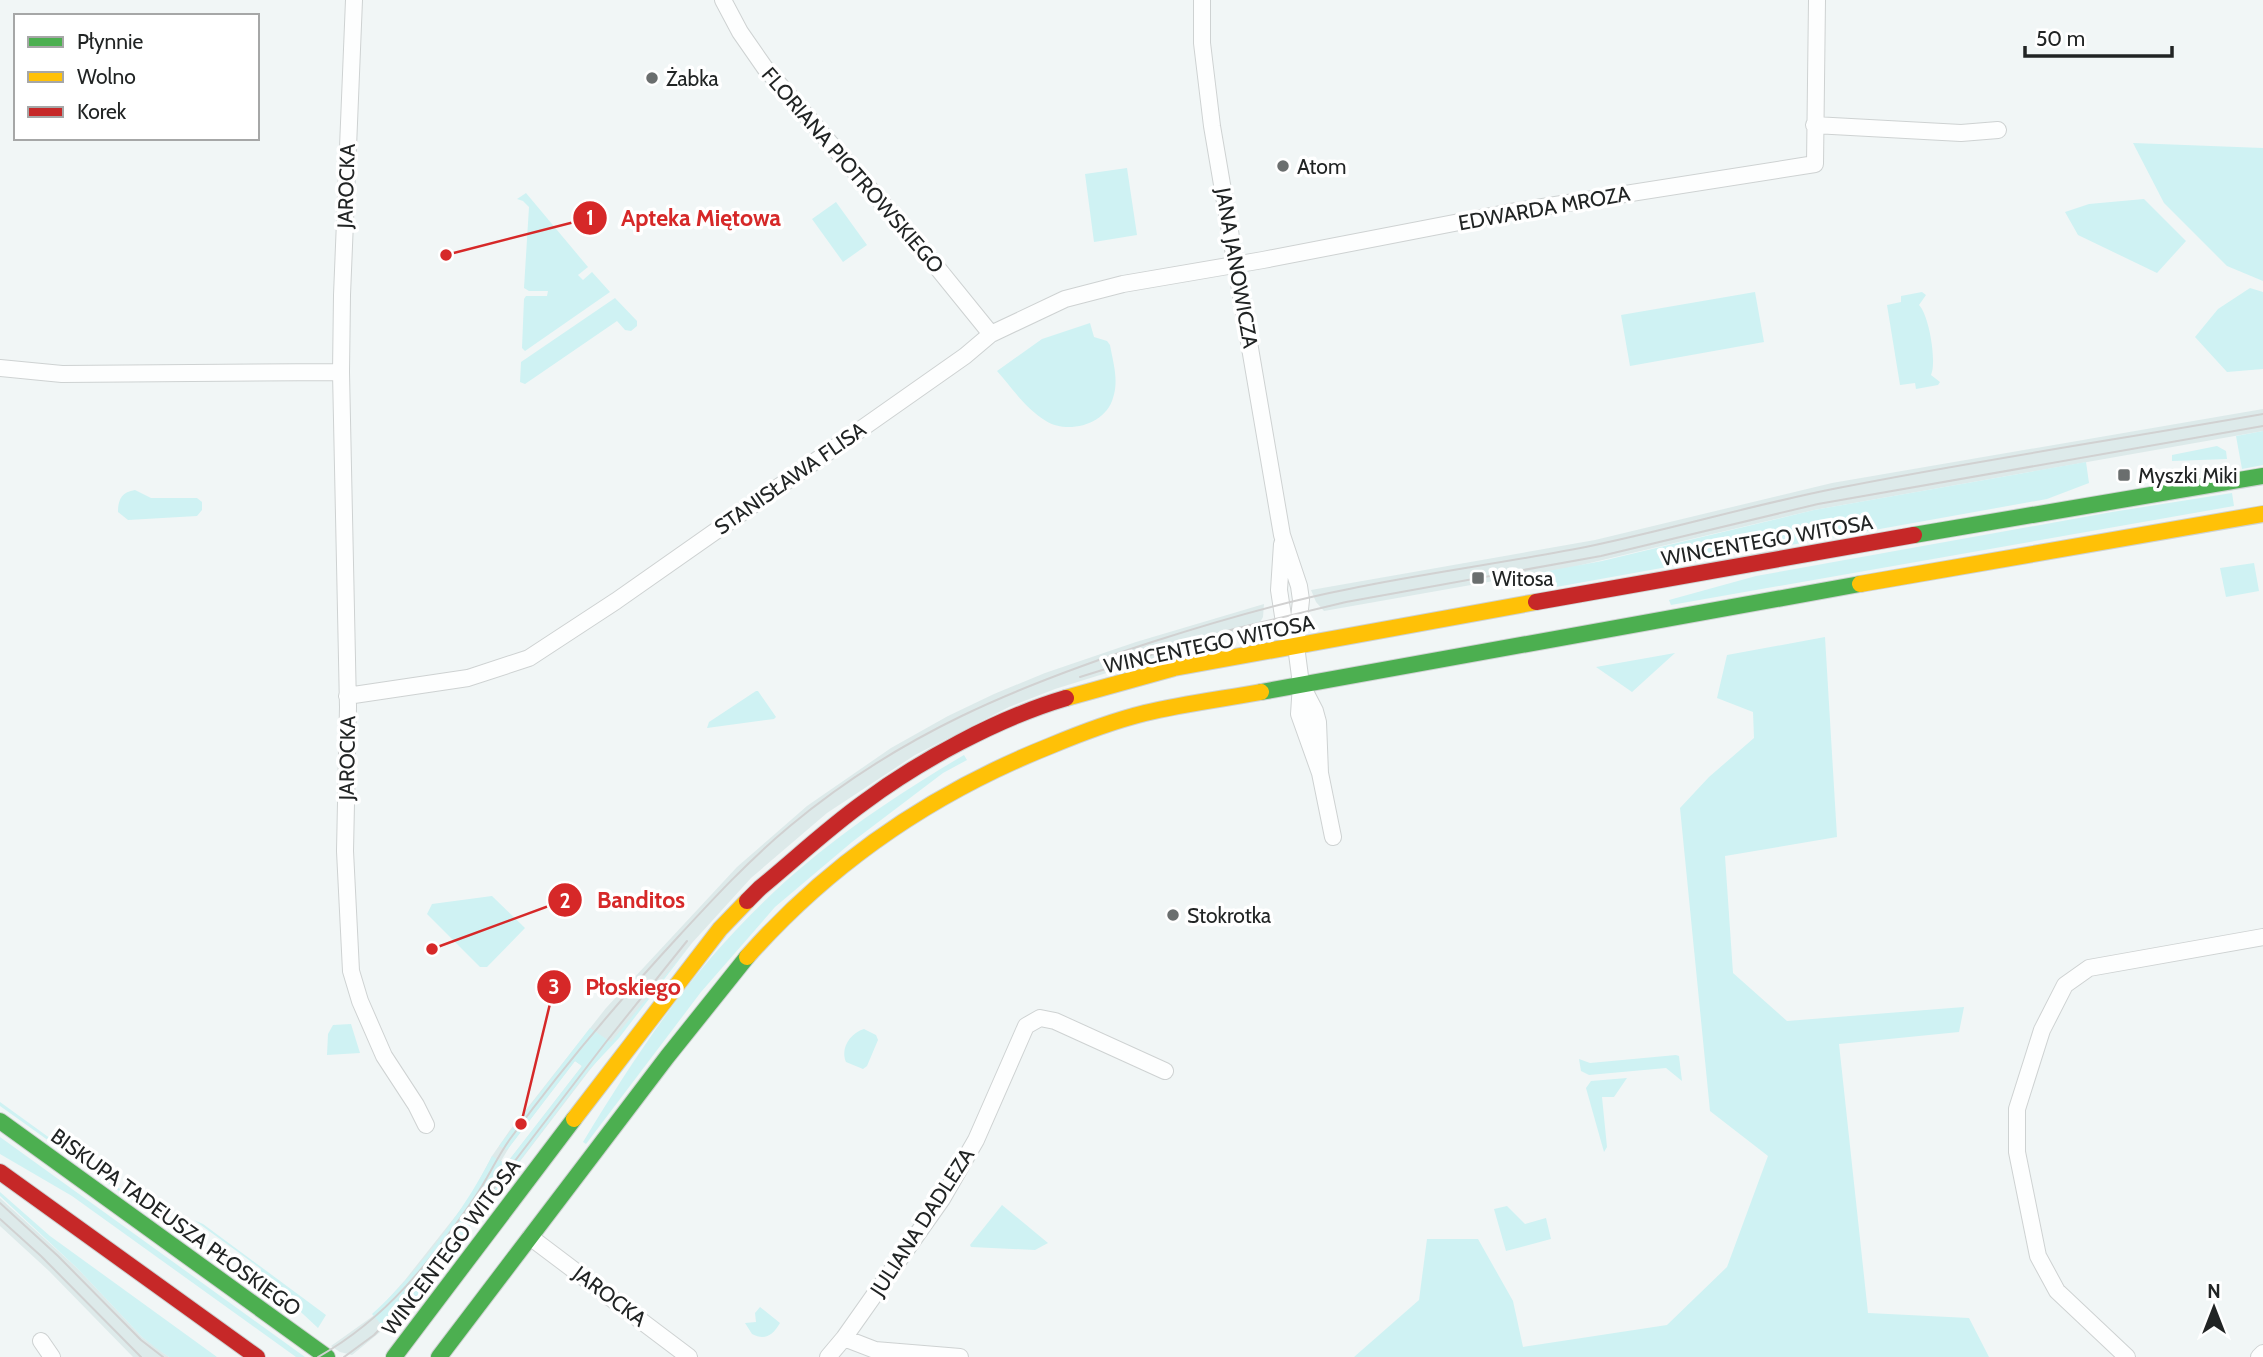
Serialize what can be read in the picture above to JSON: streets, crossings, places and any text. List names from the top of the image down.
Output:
{
  "streets": {
    "main road": ["WINCENTEGO WITOSA", "BISKUPA TADEUSZA PŁOSKIEGO"],
    "street": [
      "FLORIANA PIOTROWSKIEGO",
      "JAROCKA",
      "EDWARDA MROZA",
      "JANA JANOWICZA",
      "STANISŁAWA FLISA",
      "JULIANA DADLEZA"
    ]
  },
  "crossings": [
    ["FLORIANA PIOTROWSKIEGO", "STANISŁAWA FLISA"],
    ["JAROCKA", "STANISŁAWA FLISA"],
    ["EDWARDA MROZA", "JANA JANOWICZA"],
    ["EDWARDA MROZA", "STANISŁAWA FLISA"],
    ["JANA JANOWICZA", "STANISŁAWA FLISA"],
    ["JANA JANOWICZA", "WINCENTEGO WITOSA"]
  ],
  "places": {
    "other": [
      "Żabka",
      "Atom",
      "Apteka Miętowa",
      "Stokrotka",
      "Banditos",
      "Płoskiego"
    ],
    "transit": ["Myszki Miki", "Witosa"]
  },
  "legend": ["Płynnie", "Wolno", "Korek"],
  "scale_bar": "50 m",
  "north": "top"
}
